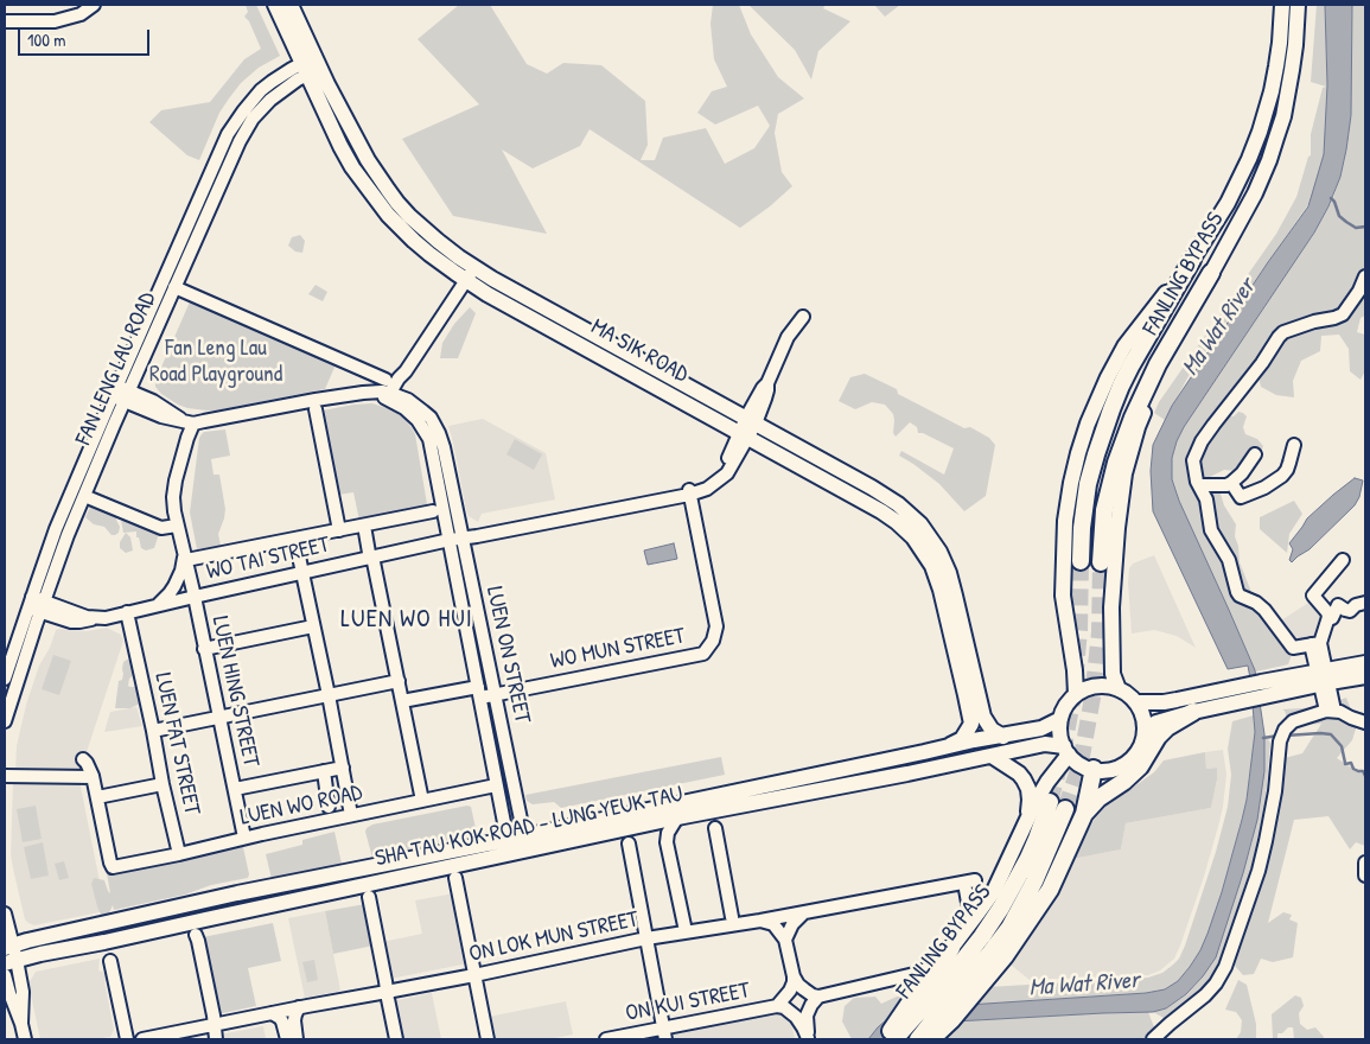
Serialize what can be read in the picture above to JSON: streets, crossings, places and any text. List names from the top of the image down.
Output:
{
  "streets": {
    "highway": ["FANLING BYPASS"],
    "main road": ["MA SIK ROAD", "SHA TAU KOK ROAD – LUNG YEUK TAU"],
    "street": [
      "FAN LENG LAU ROAD",
      "WO TAI STREET",
      "WO MUN STREET",
      "LUEN ON STREET",
      "LUEN HING STREET",
      "LUEN FAT STREET",
      "LUEN WO ROAD",
      "ON LOK MUN STREET",
      "ON KUI STREET"
    ]
  },
  "crossings": [
    ["MA SIK ROAD", "FAN LENG LAU ROAD"],
    ["MA SIK ROAD", "WO TAI STREET"],
    ["MA SIK ROAD", "SHA TAU KOK ROAD – LUNG YEUK TAU"],
    ["WO TAI STREET", "WO MUN STREET"],
    ["WO TAI STREET", "LUEN ON STREET"],
    ["WO TAI STREET", "LUEN HING STREET"],
    ["WO TAI STREET", "LUEN FAT STREET"],
    ["WO MUN STREET", "LUEN ON STREET"],
    ["LUEN ON STREET", "LUEN WO ROAD"],
    ["LUEN ON STREET", "SHA TAU KOK ROAD – LUNG YEUK TAU"],
    ["LUEN HING STREET", "LUEN WO ROAD"],
    ["LUEN FAT STREET", "LUEN WO ROAD"]
  ],
  "districts": ["LUEN WO HUI"],
  "water": ["Ma Wat River"],
  "parks": ["Fan Leng Lau Road Playground"],
  "scale_bar": "100 m"
}
